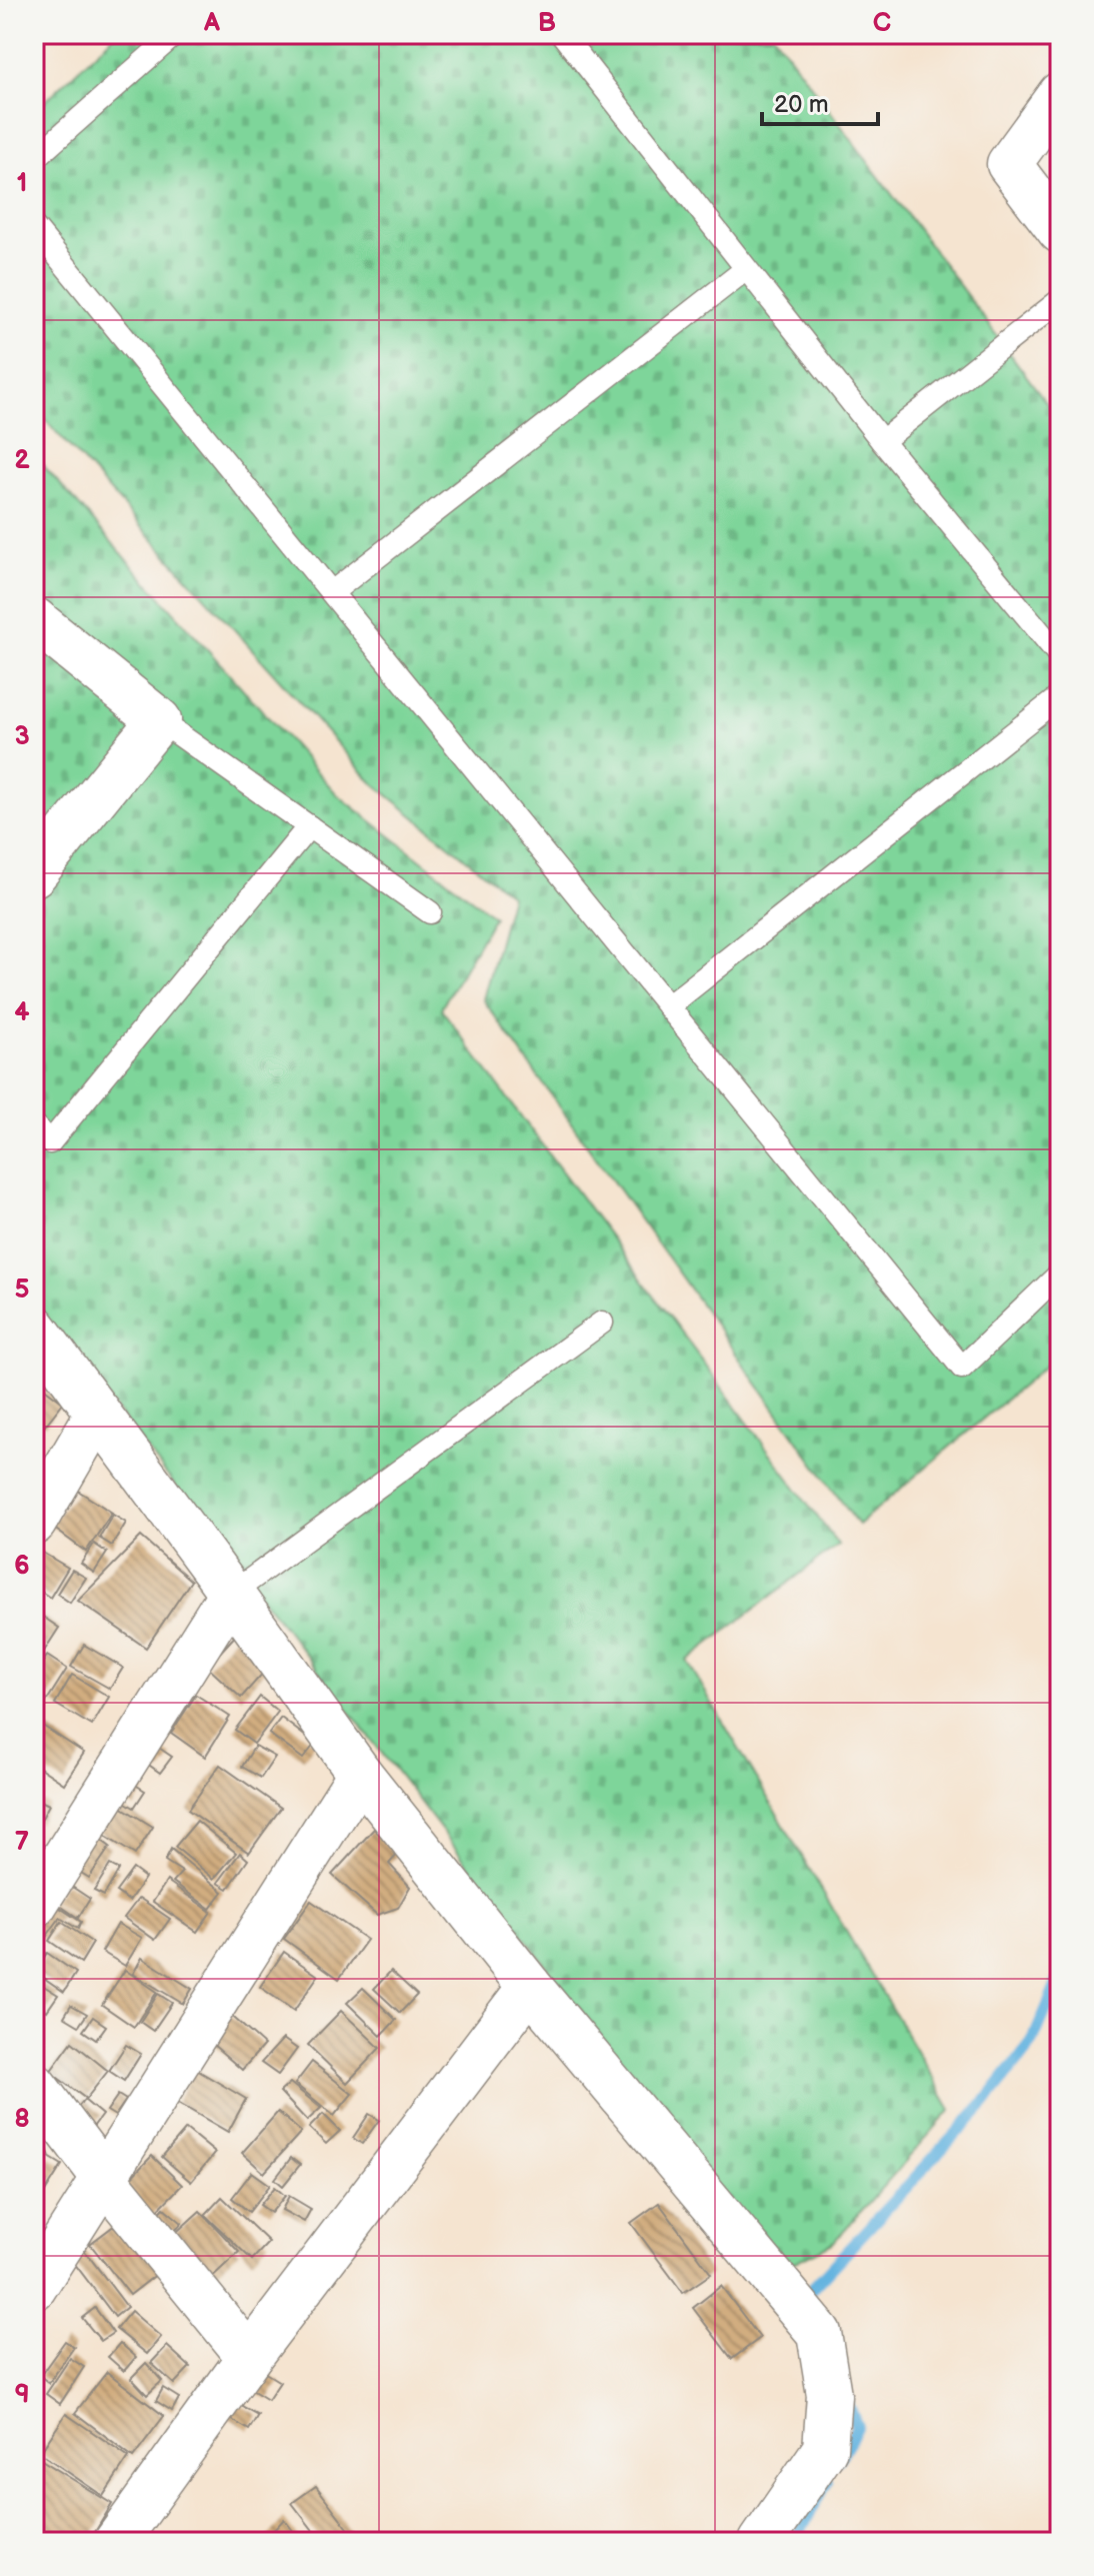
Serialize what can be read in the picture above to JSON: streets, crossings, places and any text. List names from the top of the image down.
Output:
{
  "scale_bar": "20 m",
  "grid": {
    "columns": ["A", "B", "C"],
    "rows": [
      "1",
      "2",
      "3",
      "4",
      "5",
      "6",
      "7",
      "8",
      "9"
    ]
  }
}
